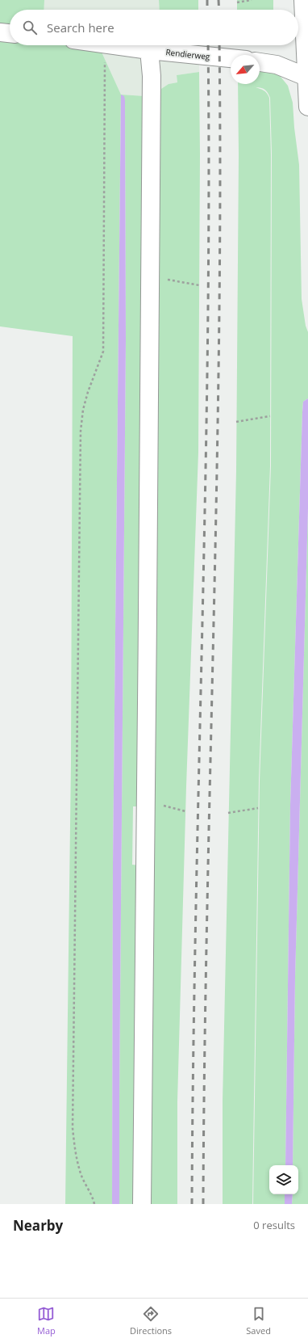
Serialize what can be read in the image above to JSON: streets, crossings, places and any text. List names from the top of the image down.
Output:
{
  "streets": {
    "street": ["Rendierweg"]
  },
  "north": "bottom left",
  "page": {
    "search": "Search here",
    "heading": ["Nearby", "0 results"],
    "nav": ["Map", "Directions", "Saved"]
  }
}
